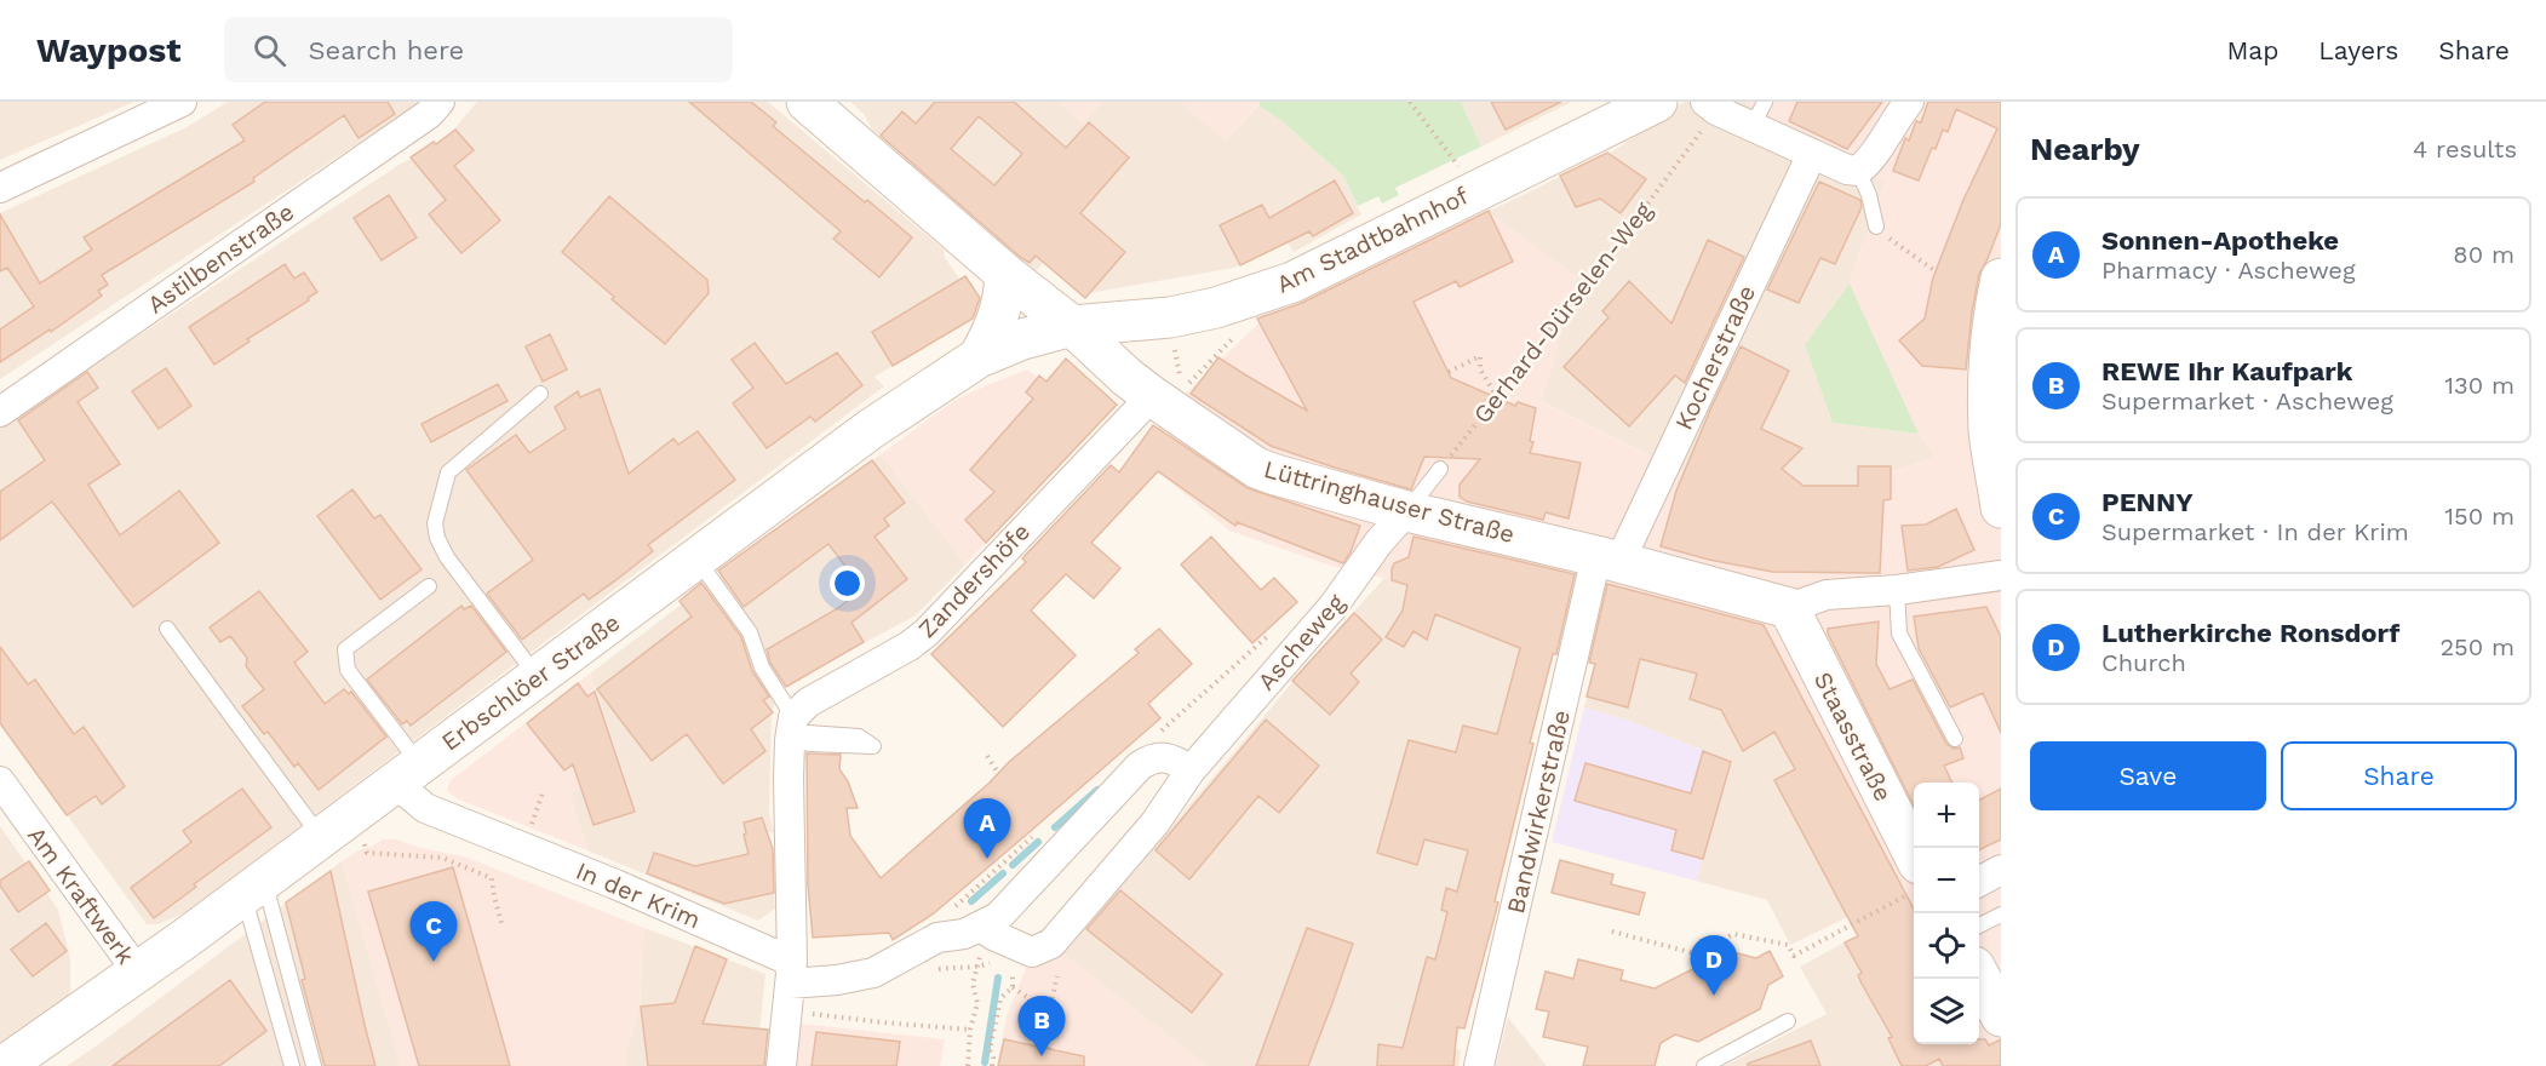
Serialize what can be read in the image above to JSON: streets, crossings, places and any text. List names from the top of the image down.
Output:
{
  "streets": {
    "main road": [
      "Am Stadtbahnhof",
      "Lüttringhauser Straße",
      "Erbschlöer Straße",
      "Staasstraße"
    ],
    "street": [
      "Astilbenstraße",
      "Kocherstraße",
      "Zandershöfe",
      "Ascheweg",
      "Bandwirkerstraße",
      "Am Kraftwerk",
      "In der Krim"
    ],
    "path": ["Gerhard-Dürselen-Weg"]
  },
  "crossings": [
    ["Am Stadtbahnhof", "Lüttringhauser Straße"],
    ["Am Stadtbahnhof", "Erbschlöer Straße"],
    ["Kocherstraße", "Lüttringhauser Straße"],
    ["Kocherstraße", "Bandwirkerstraße"],
    ["Lüttringhauser Straße", "Zandershöfe"],
    ["Lüttringhauser Straße", "Ascheweg"],
    ["Lüttringhauser Straße", "Erbschlöer Straße"],
    ["Lüttringhauser Straße", "Staasstraße"],
    ["Lüttringhauser Straße", "Bandwirkerstraße"],
    ["Erbschlöer Straße", "Am Kraftwerk"],
    ["Erbschlöer Straße", "In der Krim"]
  ],
  "page": {
    "header": "Waypost",
    "search": "Search here",
    "nav": ["Map", "Layers", "Share"],
    "heading": ["Nearby", "4 results"],
    "list": [
      {
        "mark": "A",
        "name": "Sonnen-Apotheke",
        "note": "Pharmacy · Ascheweg",
        "value": "80 m"
      },
      {
        "mark": "B",
        "name": "REWE Ihr Kaufpark",
        "note": "Supermarket · Ascheweg",
        "value": "130 m"
      },
      {
        "mark": "C",
        "name": "PENNY",
        "note": "Supermarket · In der Krim",
        "value": "150 m"
      },
      {
        "mark": "D",
        "name": "Lutherkirche Ronsdorf",
        "note": "Church",
        "value": "250 m"
      }
    ],
    "buttons": ["Save", "Share"],
    "map_buttons": ["+", "−"],
    "pins": [
      "A",
      "C",
      "D",
      "B"
    ]
  }
}
